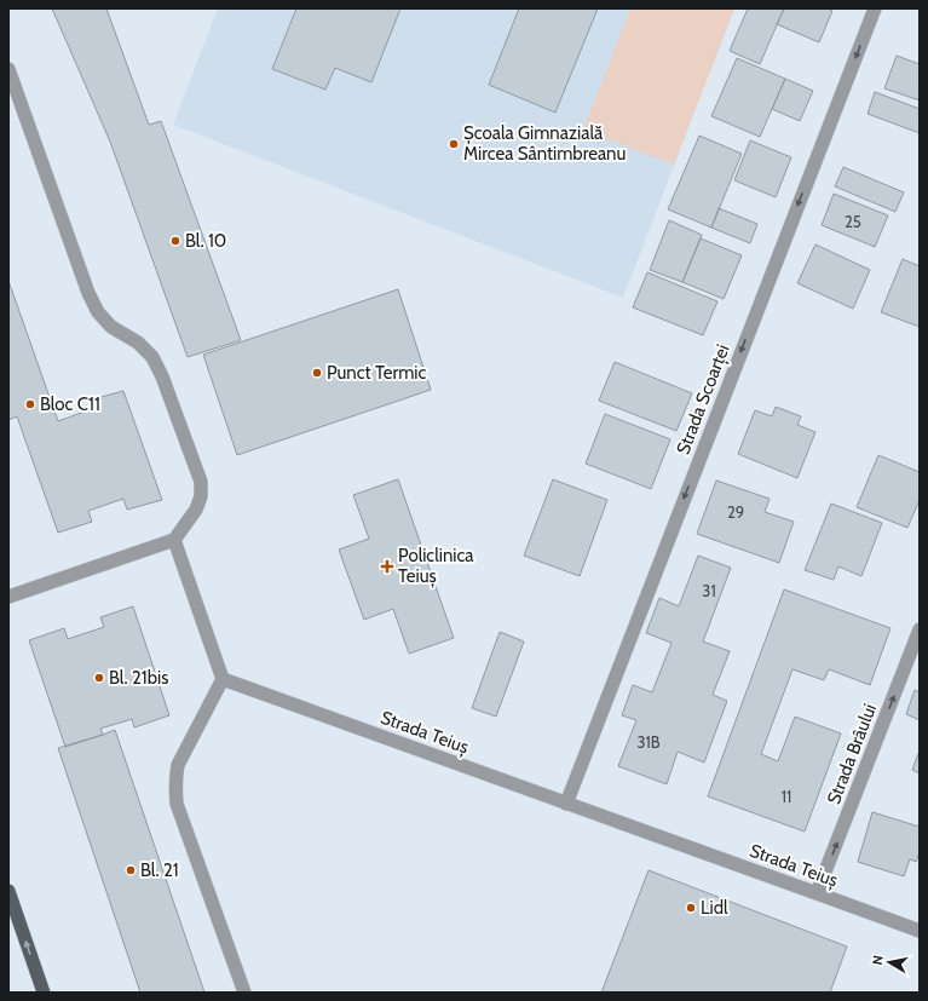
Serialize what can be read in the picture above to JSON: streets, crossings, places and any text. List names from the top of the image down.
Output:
{
  "streets": {
    "street": ["Strada Scoarței", "Strada Teiuș", "Strada Brâului"]
  },
  "crossings": [
    ["Strada Scoarței", "Strada Teiuș"],
    ["Strada Teiuș", "Strada Brâului"]
  ],
  "one_way": ["Strada Scoarței", "Strada Brâului"],
  "places": {
    "other": [
      "Școala Gimnazială Mircea Sântimbreanu",
      "Bl. 10",
      "Punct Termic",
      "Bloc C11",
      "Bl. 21bis",
      "Bl. 21",
      "Lidl"
    ],
    "health": ["Policlinica Teiuș"]
  },
  "house_numbers": [
    "25",
    "29",
    "31",
    "31B",
    "11"
  ],
  "north": "left"
}
